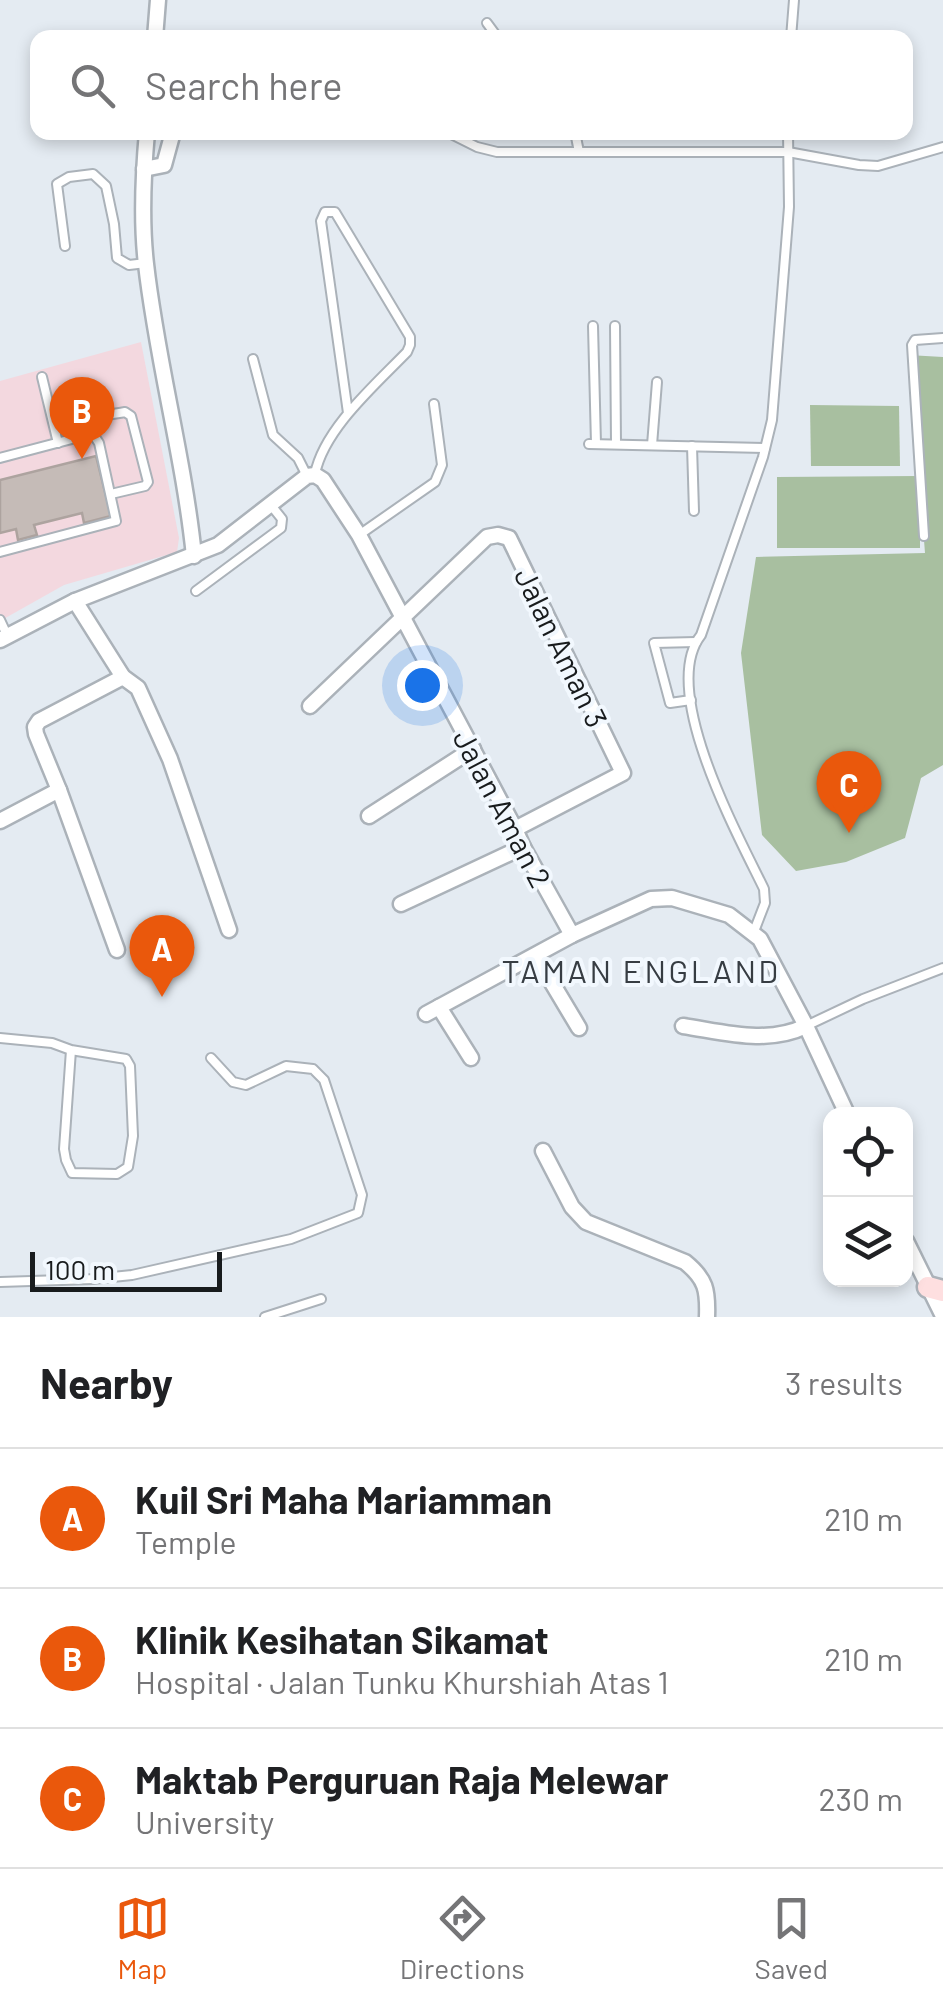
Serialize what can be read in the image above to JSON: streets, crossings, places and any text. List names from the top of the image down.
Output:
{
  "streets": {
    "street": ["Jalan Aman 3", "Jalan Aman 2"]
  },
  "crossings": [
    ["Jalan Aman 3", "Jalan Aman 2"]
  ],
  "districts": ["TAMAN ENGLAND"],
  "scale_bar": "100 m",
  "page": {
    "search": "Search here",
    "pins": ["B", "C", "A"],
    "scale": "100 m",
    "heading": ["Nearby", "3 results"],
    "list": [
      {
        "mark": "A",
        "name": "Kuil Sri Maha Mariamman",
        "note": "Temple",
        "value": "210 m"
      },
      {
        "mark": "B",
        "name": "Klinik Kesihatan Sikamat",
        "note": "Hospital · Jalan Tunku Khurshiah Atas 1",
        "value": "210 m"
      },
      {
        "mark": "C",
        "name": "Maktab Perguruan Raja Melewar",
        "note": "University",
        "value": "230 m"
      }
    ],
    "nav": ["Map", "Directions", "Saved"]
  }
}
